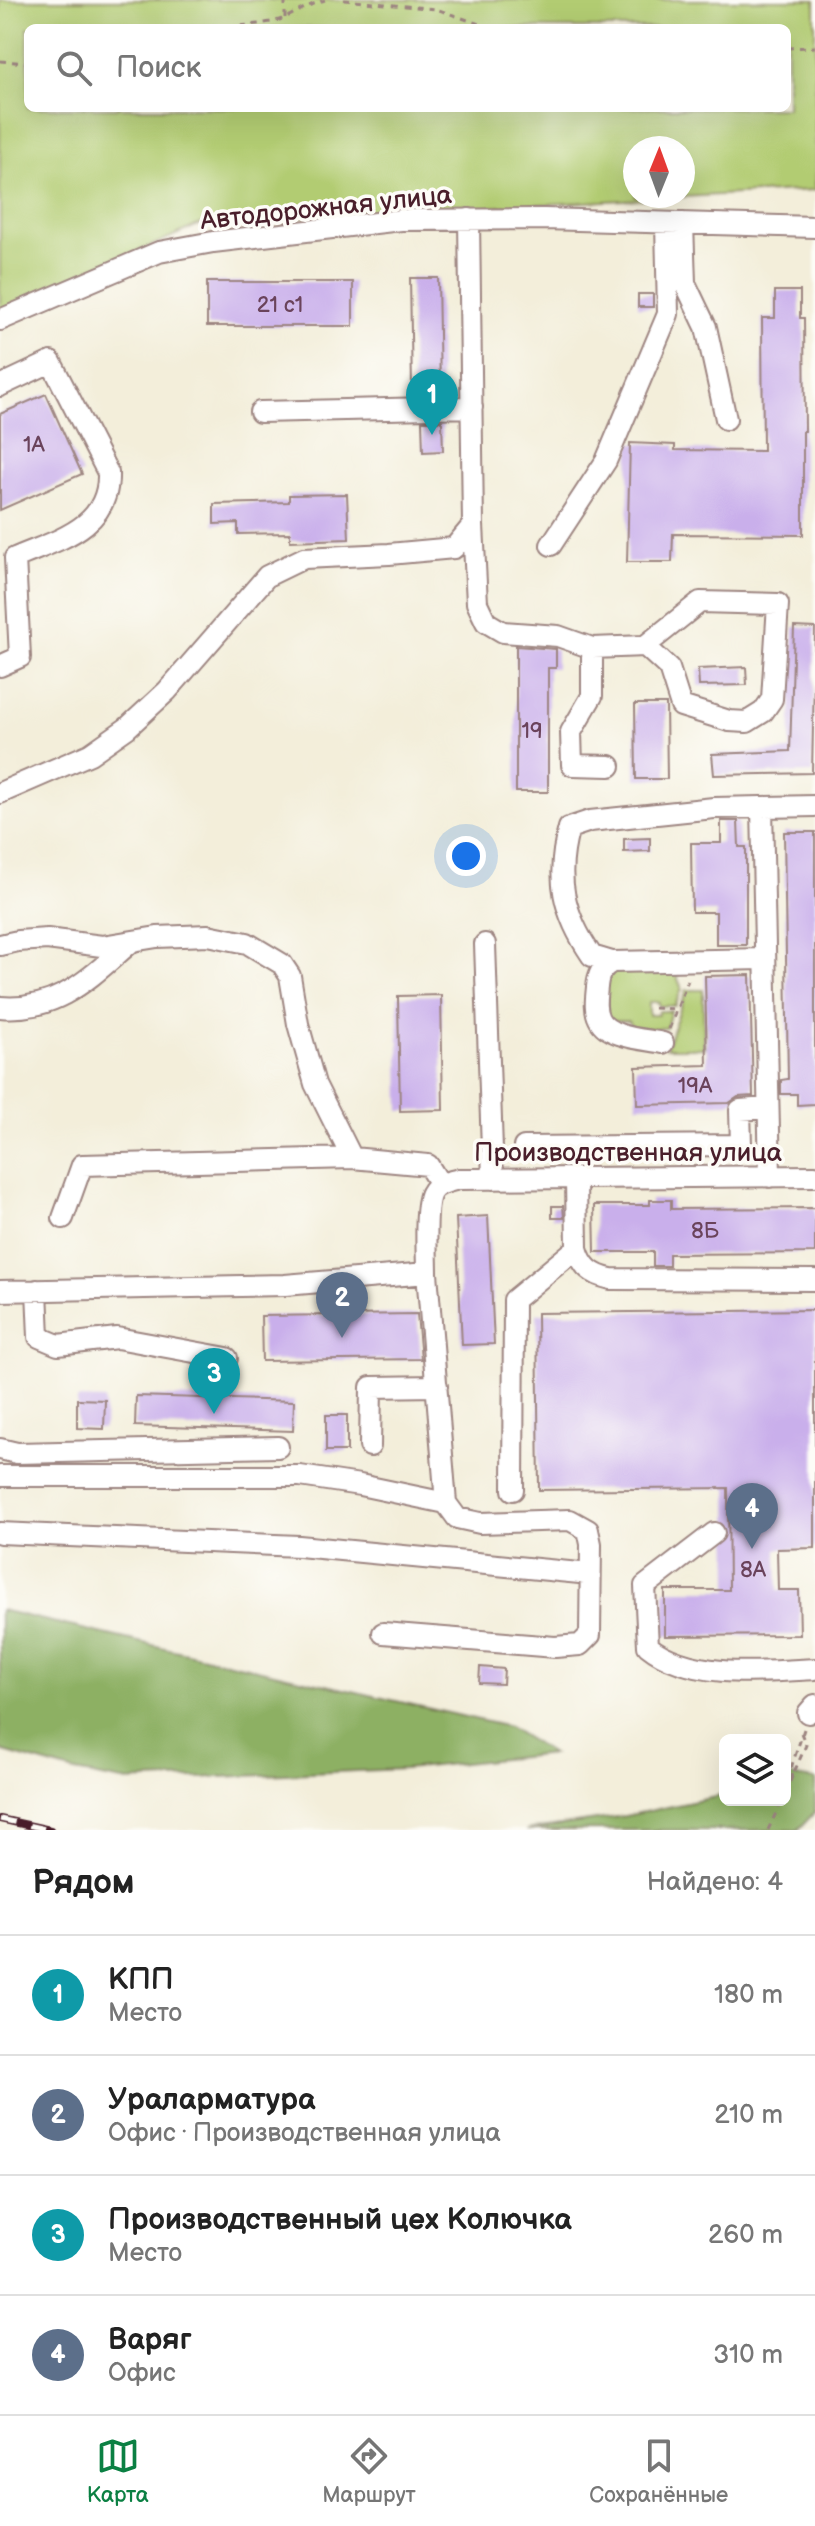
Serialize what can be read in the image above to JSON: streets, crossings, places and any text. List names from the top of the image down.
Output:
{
  "streets": {
    "street": ["Автодорожная улица", "Производственная улица"]
  },
  "house_numbers": [
    "21 с1",
    "1А",
    "19",
    "19А",
    "8Б",
    "8А"
  ],
  "north": "top",
  "page": {
    "search": "Поиск",
    "pins": [
      "1",
      "2",
      "3",
      "4"
    ],
    "heading": ["Рядом", "Найдено: 4"],
    "list": [
      {
        "mark": "1",
        "name": "КПП",
        "note": "Место",
        "value": "180 m"
      },
      {
        "mark": "2",
        "name": "Ураларматура",
        "note": "Офис · Производственная улица",
        "value": "210 m"
      },
      {
        "mark": "3",
        "name": "Производственный цех Колючка",
        "note": "Место",
        "value": "260 m"
      },
      {
        "mark": "4",
        "name": "Варяг",
        "note": "Офис",
        "value": "310 m"
      }
    ],
    "nav": ["Карта", "Маршрут", "Сохранённые"]
  }
}
